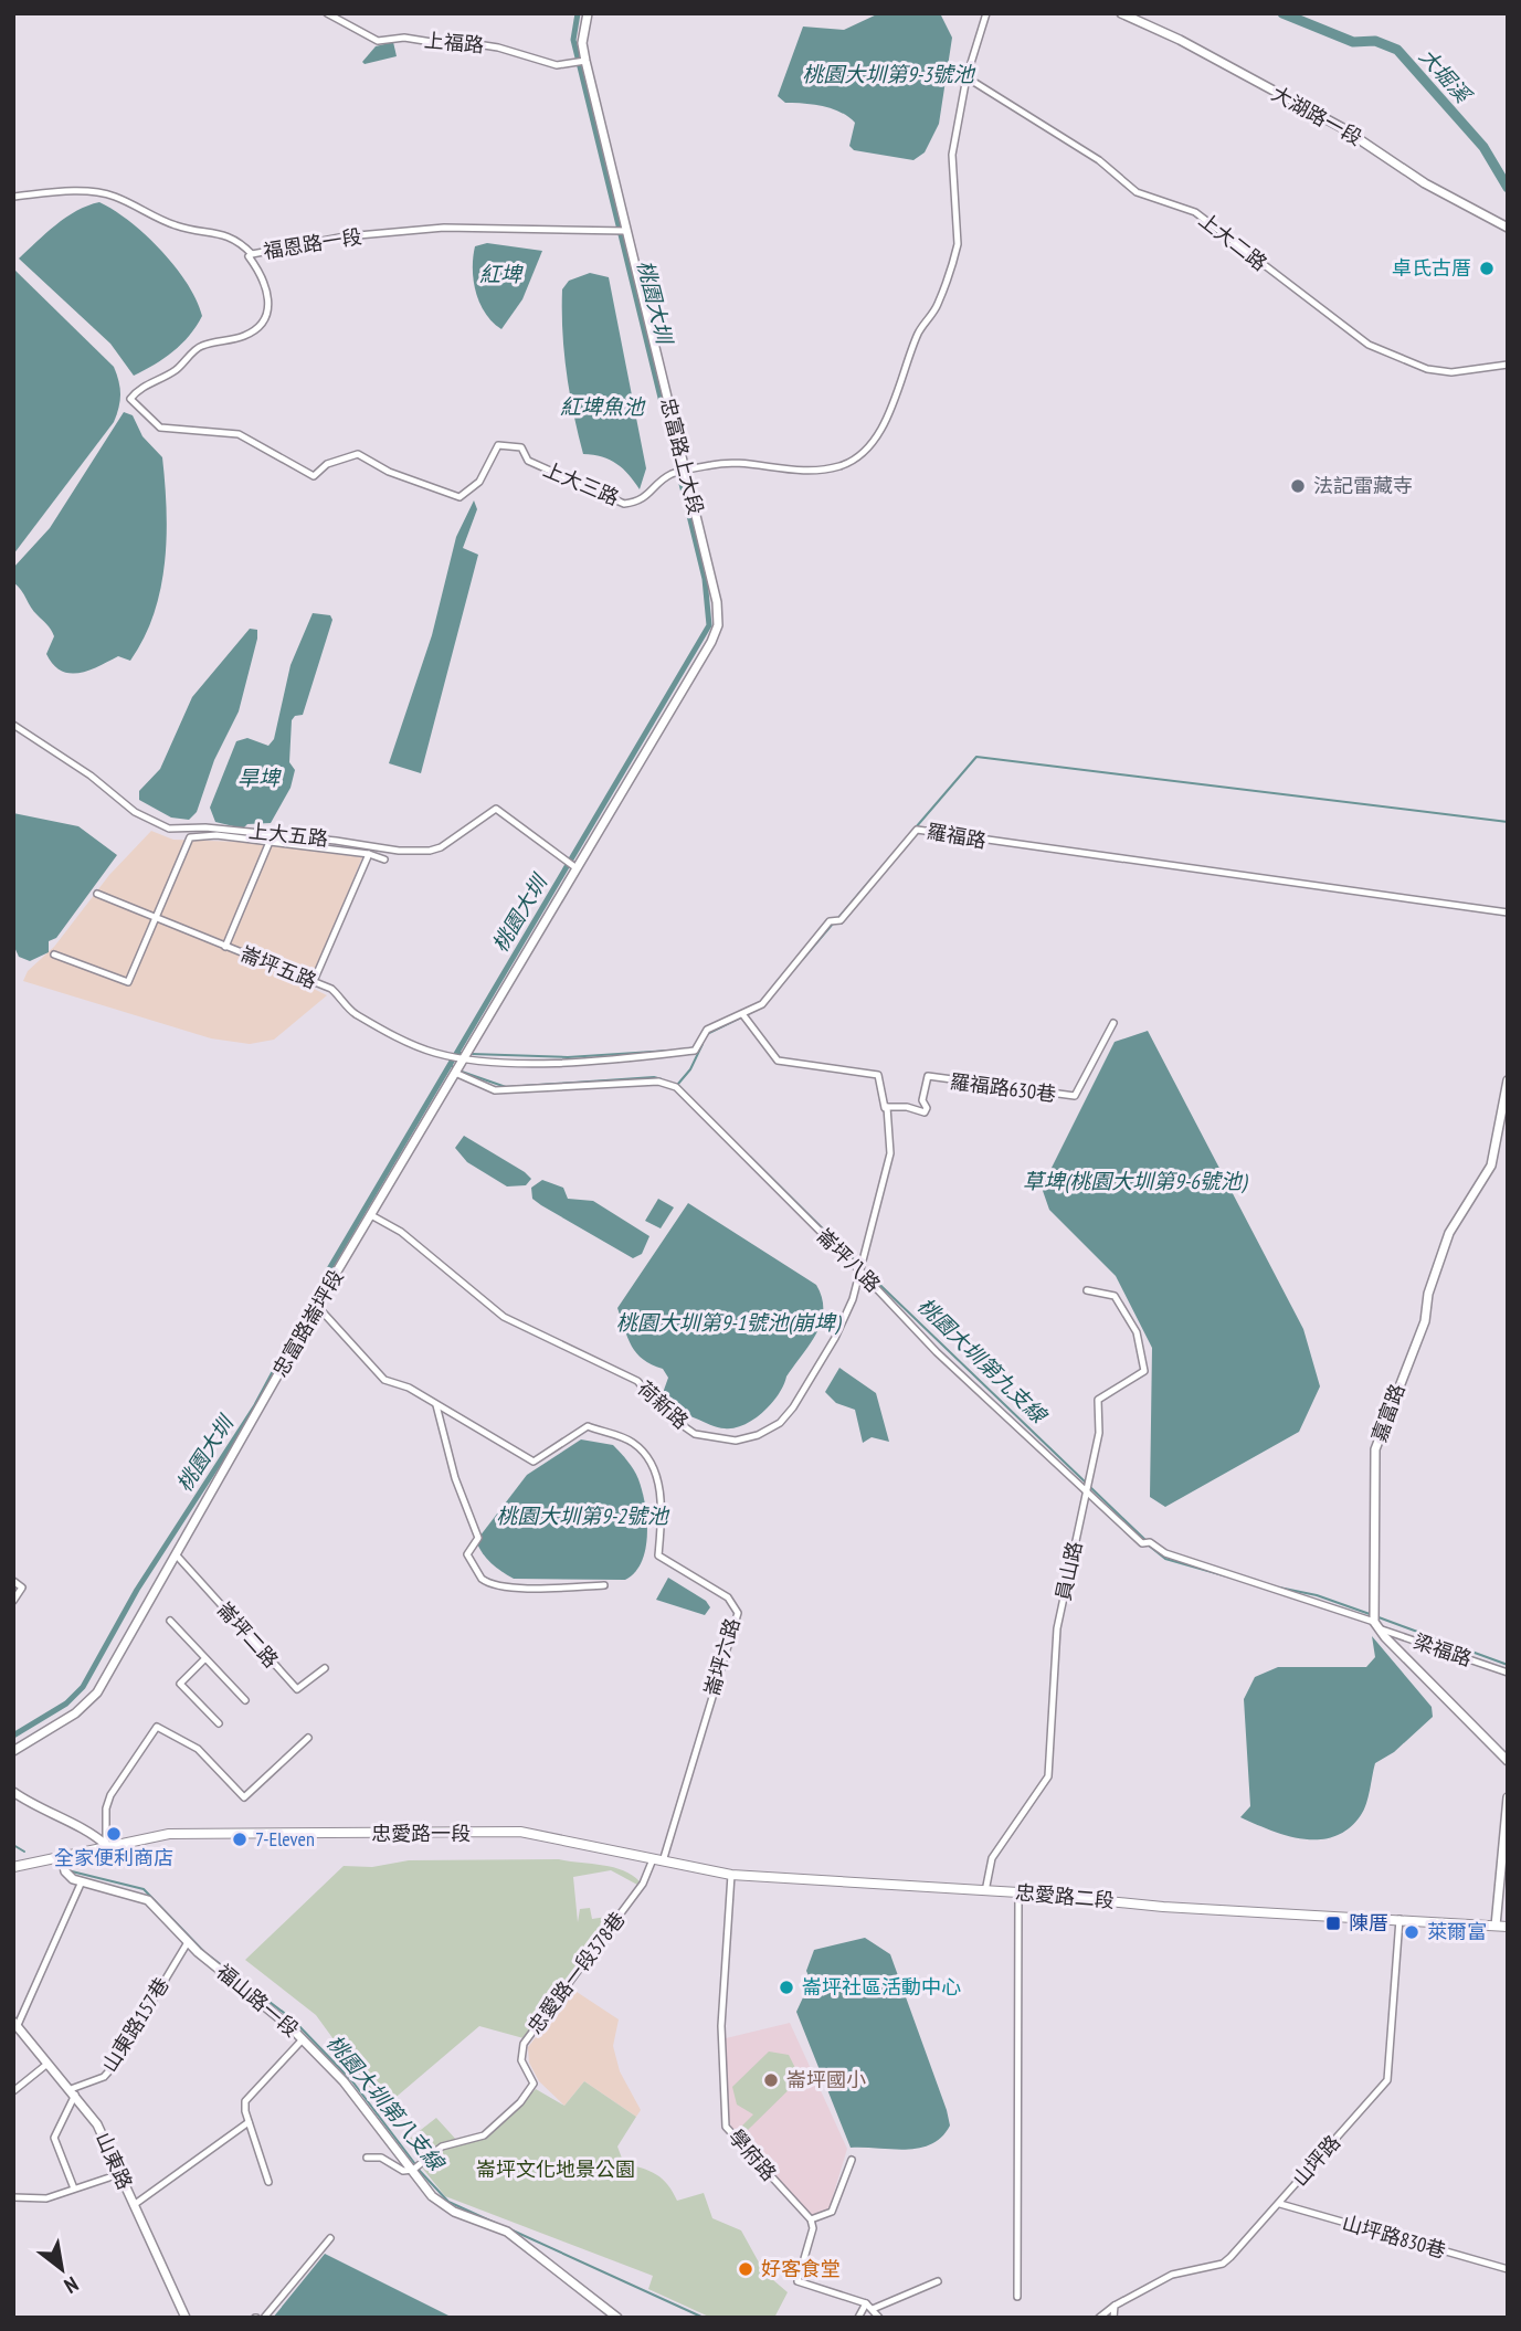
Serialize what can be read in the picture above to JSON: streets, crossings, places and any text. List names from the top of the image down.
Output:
{
  "streets": {
    "main road": ["忠愛路一段", "忠愛路二段"],
    "street": [
      "上福路",
      "大湖路一段",
      "上大二路",
      "福恩路一段",
      "忠富路上大段",
      "上大三路",
      "上大五路",
      "羅福路",
      "崙坪五路",
      "羅福路630巷",
      "崙坪八路",
      "忠富路崙坪段",
      "荷新路",
      "嘉富路",
      "員山路",
      "崙坪二路",
      "梁福路",
      "崙坪六路",
      "忠愛路一段378巷",
      "福山路一段",
      "山東路157巷",
      "學府路",
      "山東路",
      "山坪路",
      "山坪路830巷"
    ]
  },
  "crossings": [
    ["上福路", "忠富路上大段"],
    ["上大二路", "上大三路"],
    ["福恩路一段", "忠富路上大段"],
    ["福恩路一段", "上大三路"],
    ["忠富路上大段", "上大三路"],
    ["忠富路上大段", "上大五路"],
    ["忠富路上大段", "忠富路崙坪段"],
    ["上大五路", "忠富路崙坪段"],
    ["羅福路", "崙坪五路"],
    ["羅福路", "忠富路崙坪段"],
    ["羅福路", "荷新路"],
    ["崙坪五路", "忠富路崙坪段"],
    ["羅福路630巷", "荷新路"],
    ["崙坪八路", "忠富路崙坪段"],
    ["崙坪八路", "荷新路"],
    ["崙坪八路", "嘉富路"],
    ["崙坪八路", "員山路"],
    ["崙坪八路", "梁福路"],
    ["忠富路崙坪段", "荷新路"],
    ["忠富路崙坪段", "崙坪二路"],
    ["忠富路崙坪段", "崙坪六路"],
    ["嘉富路", "梁福路"],
    ["員山路", "忠愛路二段"],
    ["崙坪六路", "忠愛路一段"],
    ["崙坪六路", "忠愛路一段378巷"],
    ["忠愛路一段", "忠愛路二段"],
    ["忠愛路一段", "忠愛路一段378巷"],
    ["忠愛路一段", "學府路"],
    ["忠愛路二段", "學府路"],
    ["忠愛路二段", "山坪路"],
    ["忠愛路一段378巷", "福山路一段"],
    ["福山路一段", "山東路157巷"],
    ["山東路157巷", "山東路"],
    ["山坪路", "山坪路830巷"]
  ],
  "water": [
    "桃園大圳第9-3號池",
    "大堀溪",
    "紅埤",
    "桃園大圳",
    "紅埤魚池",
    "旱埤",
    "草埤(桃園大圳第9-6號池)",
    "桃園大圳第9-1號池(崩埤)",
    "桃園大圳第九支線",
    "桃園大圳第9-2號池",
    "桃園大圳第八支線"
  ],
  "parks": ["崙坪文化地景公園"],
  "places": {
    "other": [
      "卓氏古厝",
      "法記雷藏寺",
      "全家便利商店",
      "7-Eleven",
      "萊爾富",
      "崙坪社區活動中心",
      "崙坪國小",
      "好客食堂"
    ],
    "transit": ["陳厝"]
  },
  "north": "bottom right"
}
